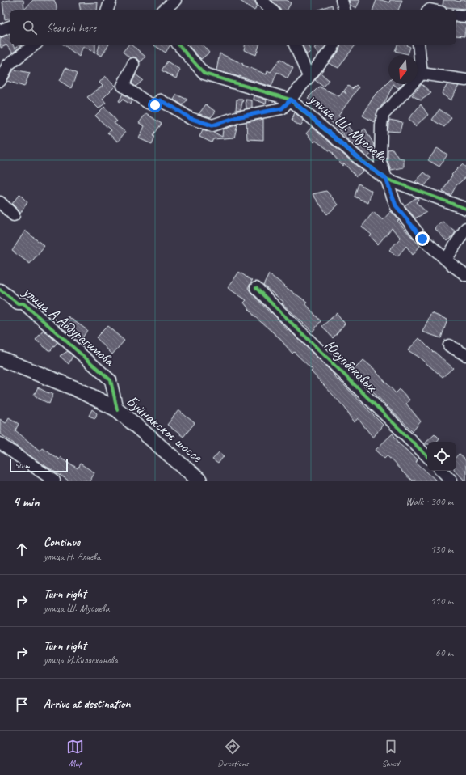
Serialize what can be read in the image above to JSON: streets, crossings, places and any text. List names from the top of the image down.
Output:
{
  "streets": {
    "main road": ["Буйнакское шоссе"],
    "street": ["улица Ш. Мусаева", "улица А.Абдурагимова", "Юсупбековых"]
  },
  "crossings": [
    ["улица А.Абдурагимова", "Буйнакское шоссе"]
  ],
  "scale_bar": "50 m",
  "north": "bottom",
  "page": {
    "search": "Search here",
    "scale": "50 m",
    "heading": ["4 min", "Walk · 300 m"],
    "list": [
      ["Continue", "улица Н. Алиева", "130 m"],
      ["Turn right", "улица Ш. Мусаева", "110 m"],
      ["Turn right", "улица И.Килясханова", "60 m"],
      "Arrive at destination"
    ],
    "nav": ["Map", "Directions", "Saved"]
  }
}
